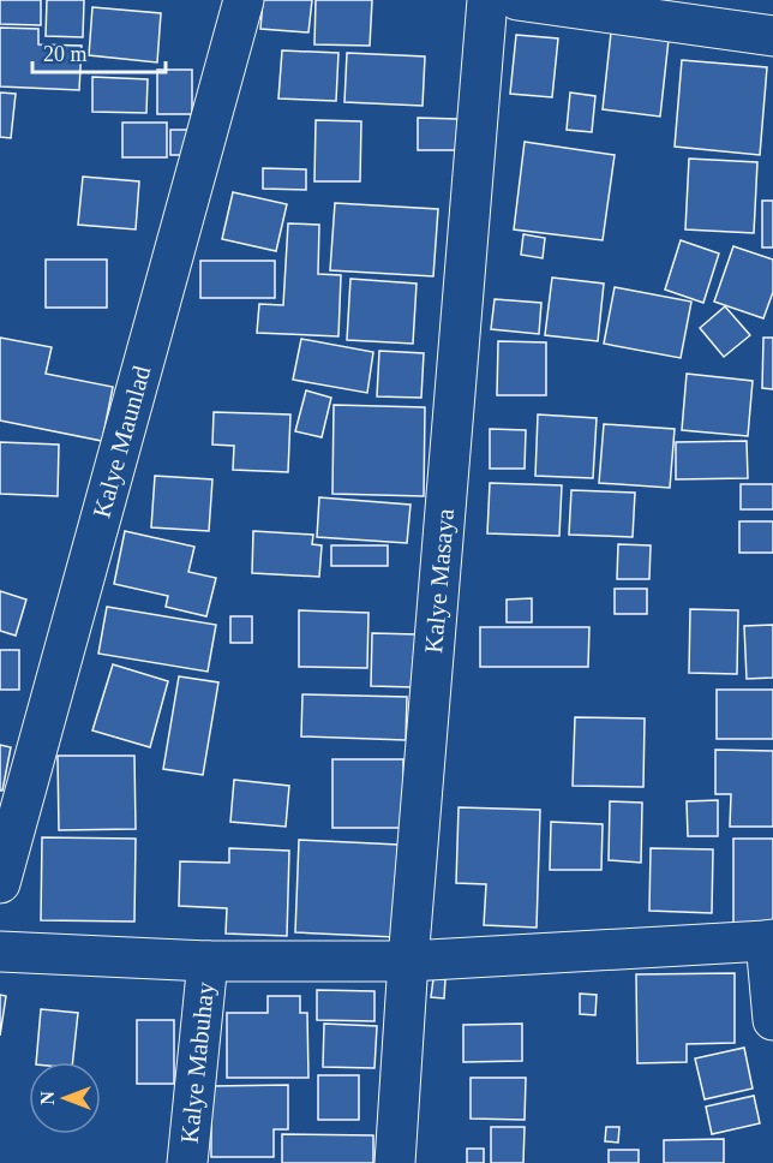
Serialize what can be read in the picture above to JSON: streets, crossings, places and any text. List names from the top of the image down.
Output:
{
  "streets": {
    "street": ["Kalye Maunlad", "Kalye Masaya", "Kalye Mabuhay"]
  },
  "scale_bar": "20 m",
  "north": "left"
}
